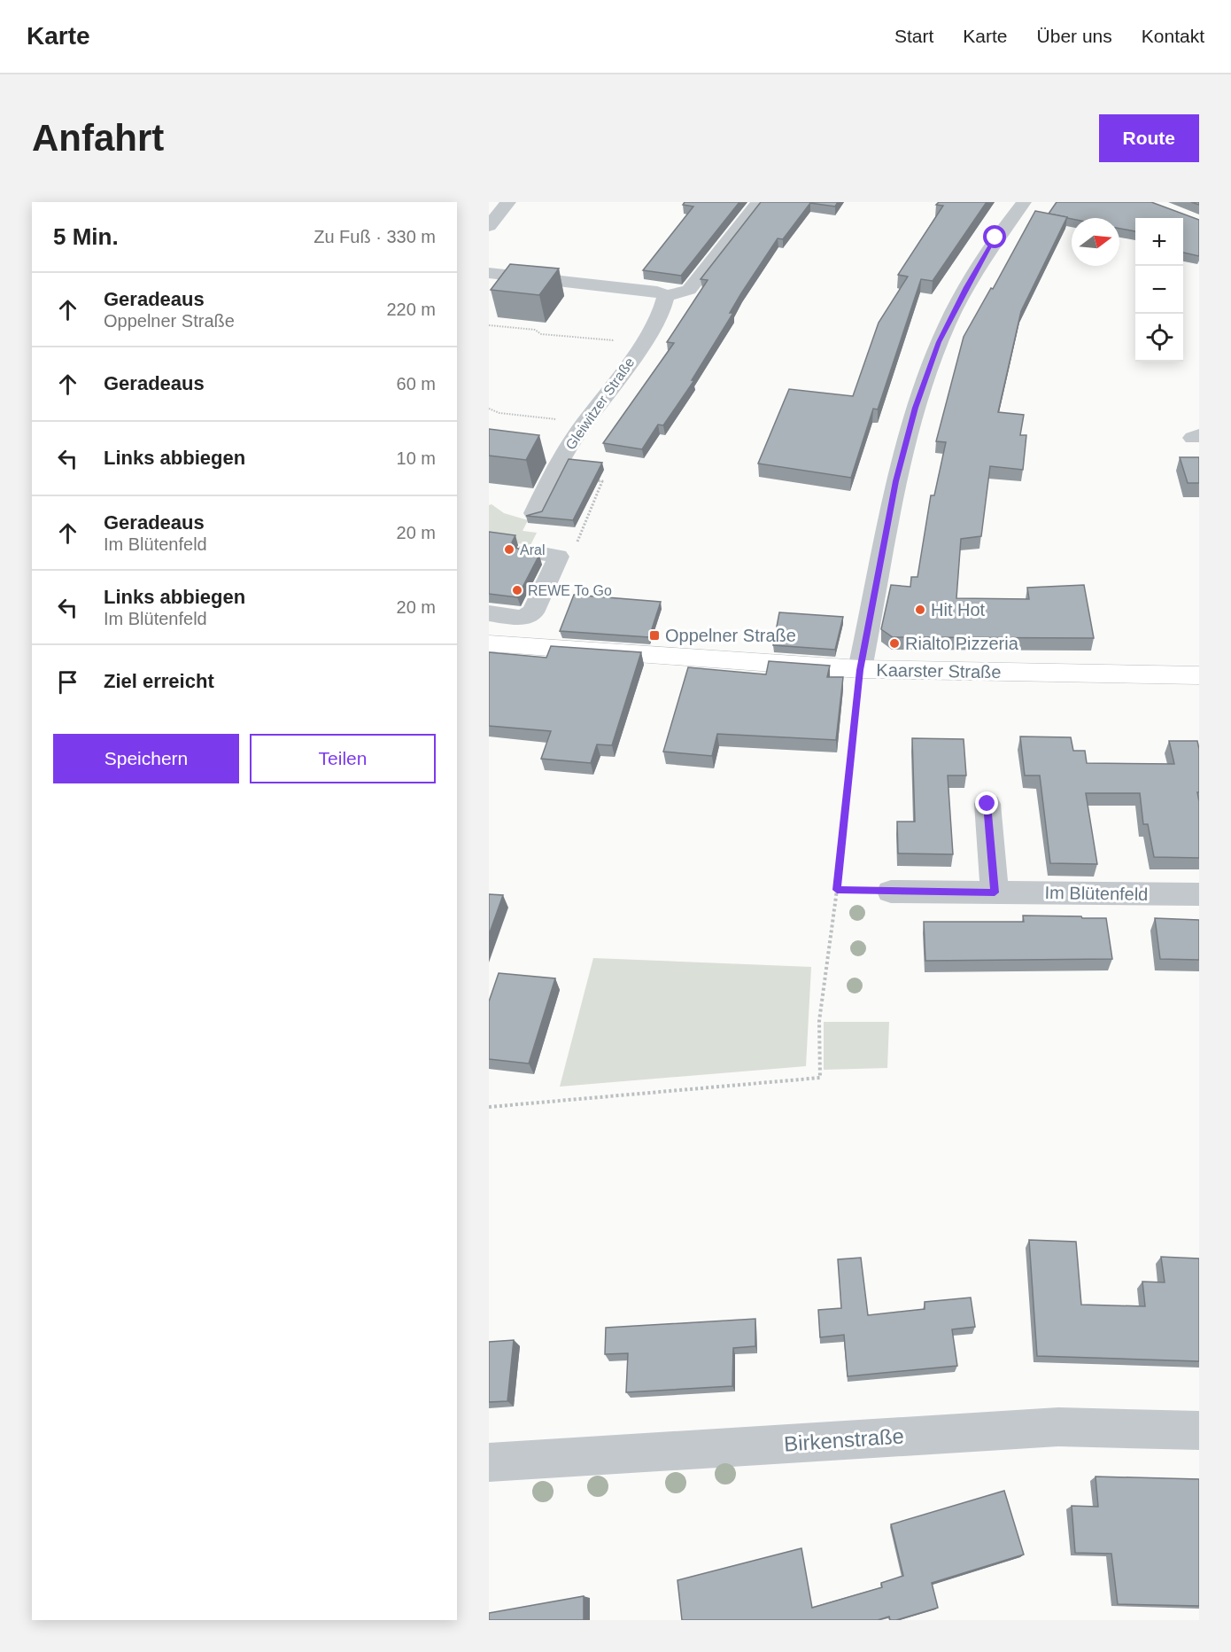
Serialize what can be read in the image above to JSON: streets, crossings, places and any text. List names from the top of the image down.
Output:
{
  "streets": {
    "main road": ["Kaarster Straße"],
    "street": ["Gleiwitzer Straße", "Im Blütenfeld", "Birkenstraße"]
  },
  "places": {
    "other": [
      "Aral",
      "REWE To Go",
      "Hit Hot",
      "Rialto Pizzeria"
    ],
    "transit": ["Oppelner Straße"]
  },
  "north": "right",
  "page": {
    "header": "Karte",
    "nav": [
      "Start",
      "Karte",
      "Über uns",
      "Kontakt"
    ],
    "buttons": [
      "Route",
      ["Speichern", "Teilen"]
    ],
    "title": "Anfahrt",
    "heading": ["5 Min.", "Zu Fuß · 330 m"],
    "map_buttons": ["+", "−"],
    "list": [
      ["Geradeaus", "Oppelner Straße", "220 m"],
      ["Geradeaus", "60 m"],
      ["Links abbiegen", "10 m"],
      ["Geradeaus", "Im Blütenfeld", "20 m"],
      ["Links abbiegen", "Im Blütenfeld", "20 m"],
      "Ziel erreicht"
    ]
  }
}
